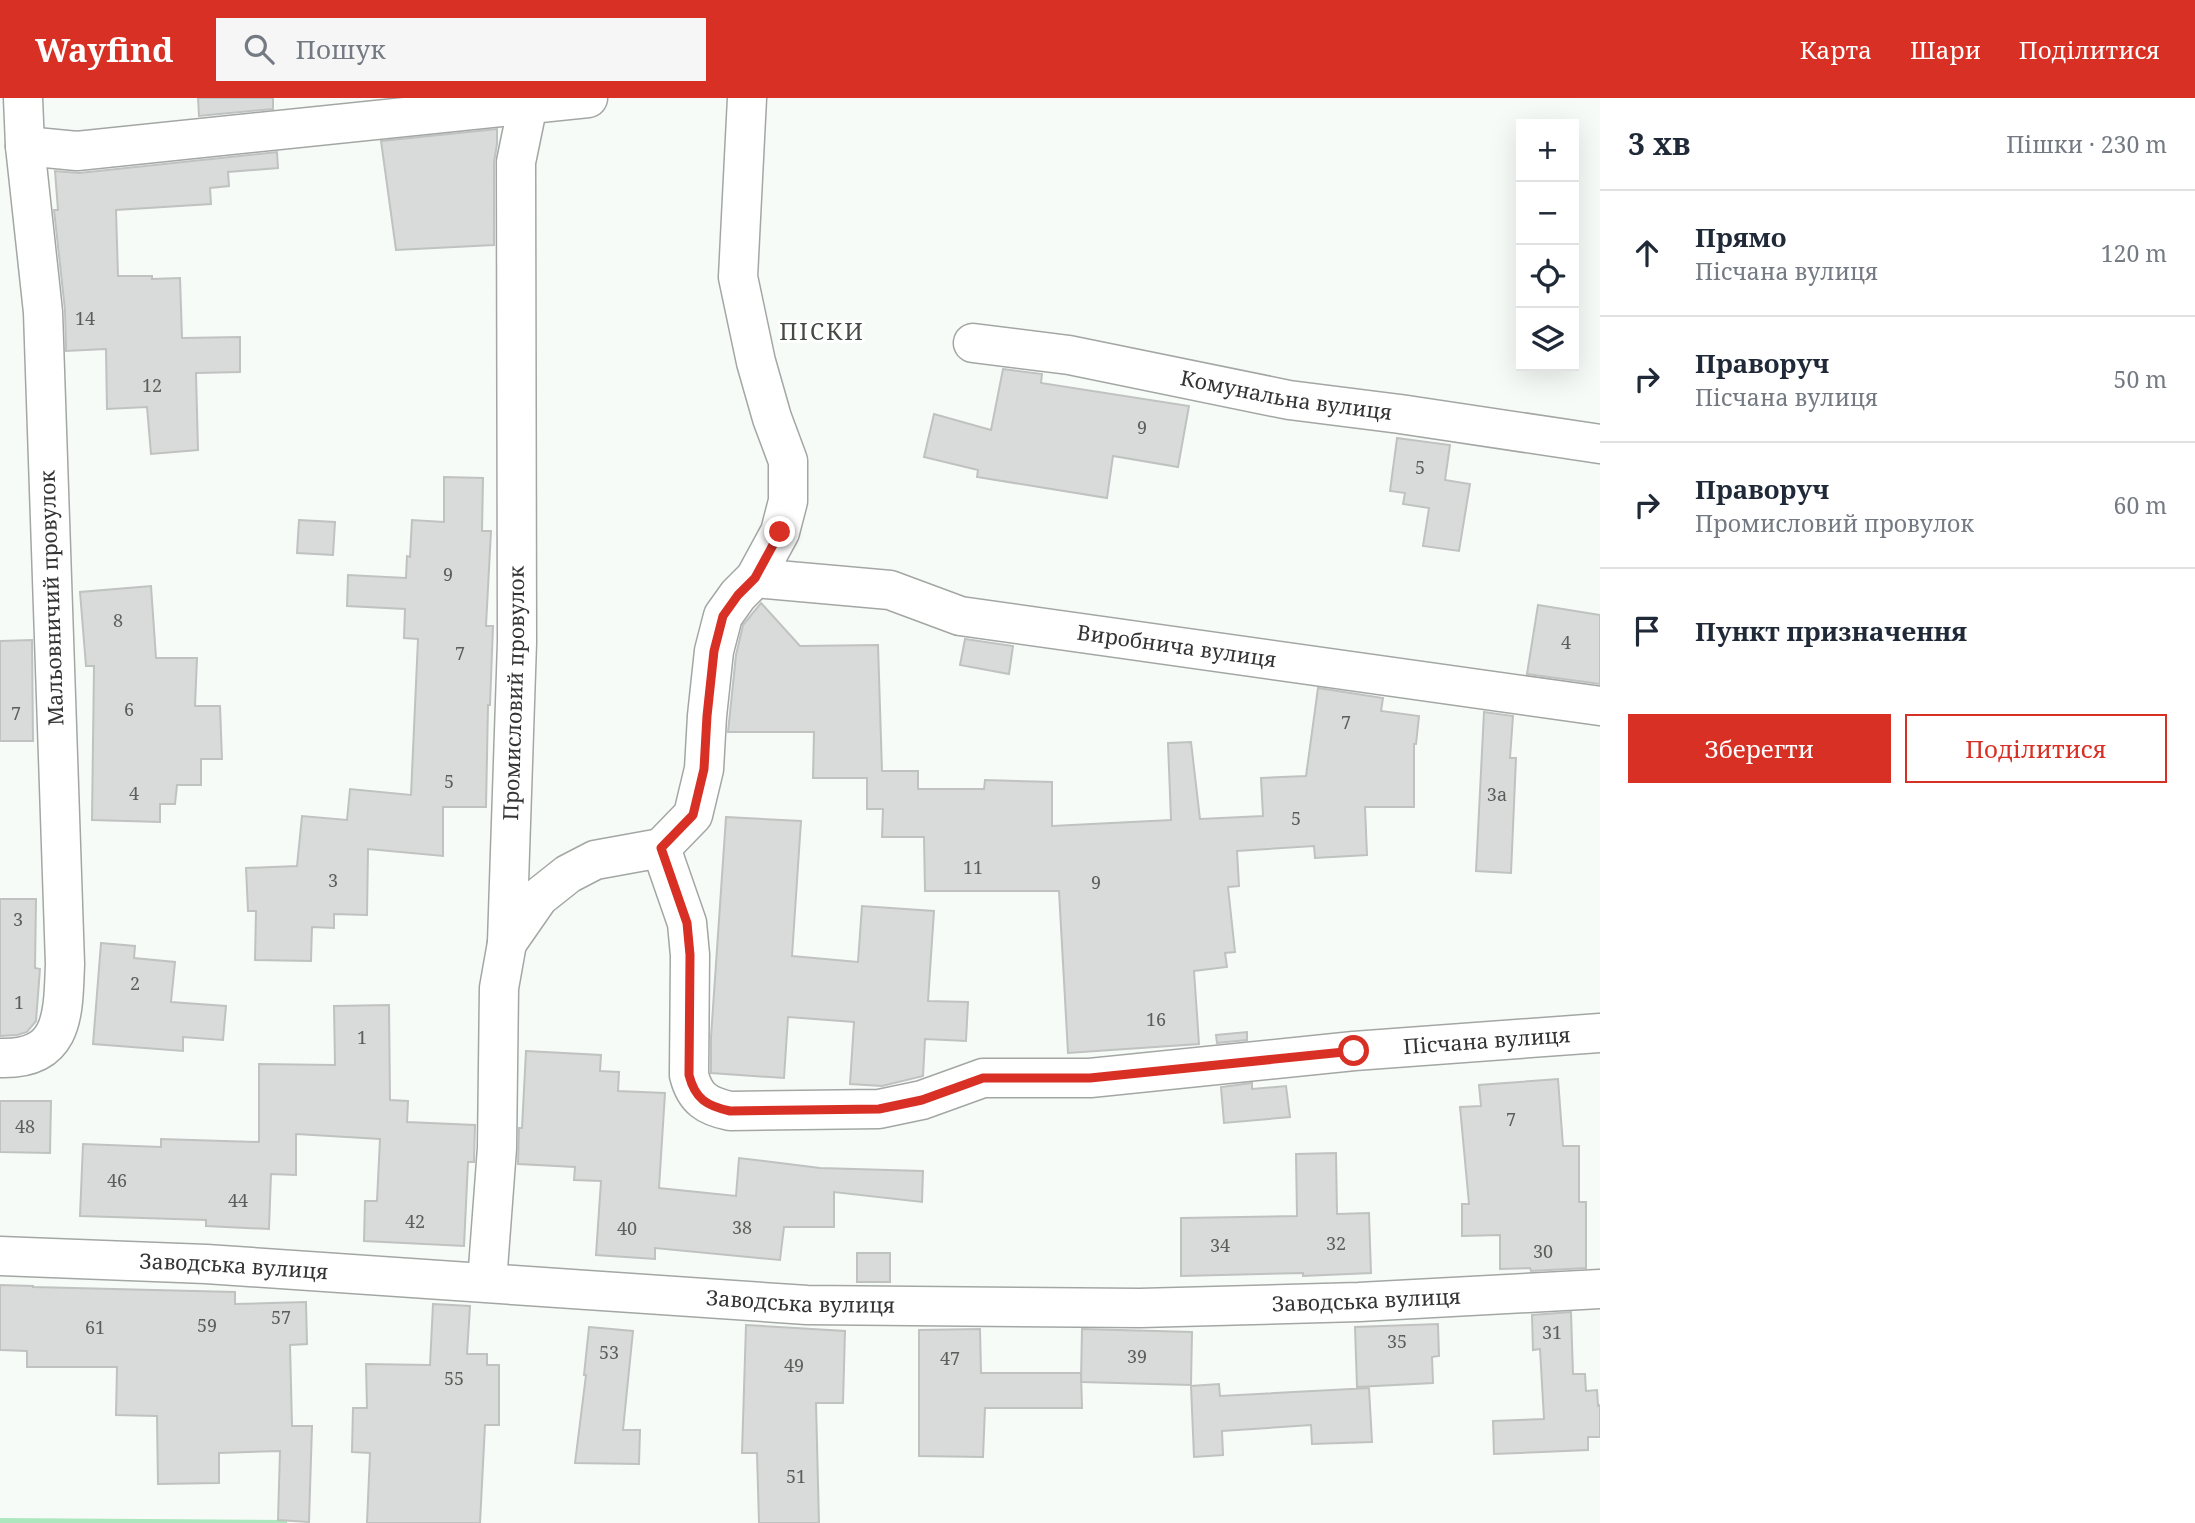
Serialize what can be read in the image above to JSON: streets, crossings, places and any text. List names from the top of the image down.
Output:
{
  "streets": {
    "street": [
      "Комунальна вулиця",
      "Мальовничий провулок",
      "Виробнича вулиця",
      "Промисловий провулок",
      "Пісчана вулиця",
      "Заводська вулиця"
    ]
  },
  "crossings": [
    ["Промисловий провулок", "Заводська вулиця"]
  ],
  "districts": ["ПІСКИ"],
  "house_numbers": [
    "14",
    "12",
    "9",
    "5",
    "9",
    "8",
    "4",
    "7",
    "6",
    "7",
    "7",
    "5",
    "4",
    "3а",
    "5",
    "11",
    "3",
    "9",
    "3",
    "2",
    "1",
    "16",
    "1",
    "7",
    "48",
    "46",
    "44",
    "42",
    "38",
    "40",
    "32",
    "34",
    "30",
    "57",
    "59",
    "61",
    "31",
    "35",
    "53",
    "39",
    "47",
    "49",
    "55",
    "51"
  ],
  "page": {
    "header": "Wayfind",
    "search": "Пошук",
    "nav": ["Карта", "Шари", "Поділитися"],
    "heading": ["3 хв", "Пішки · 230 m"],
    "map_buttons": ["+", "−"],
    "list": [
      ["Прямо", "Пісчана вулиця", "120 m"],
      ["Праворуч", "Пісчана вулиця", "50 m"],
      ["Праворуч", "Промисловий провулок", "60 m"],
      "Пункт призначення"
    ],
    "buttons": ["Зберегти", "Поділитися"]
  }
}
